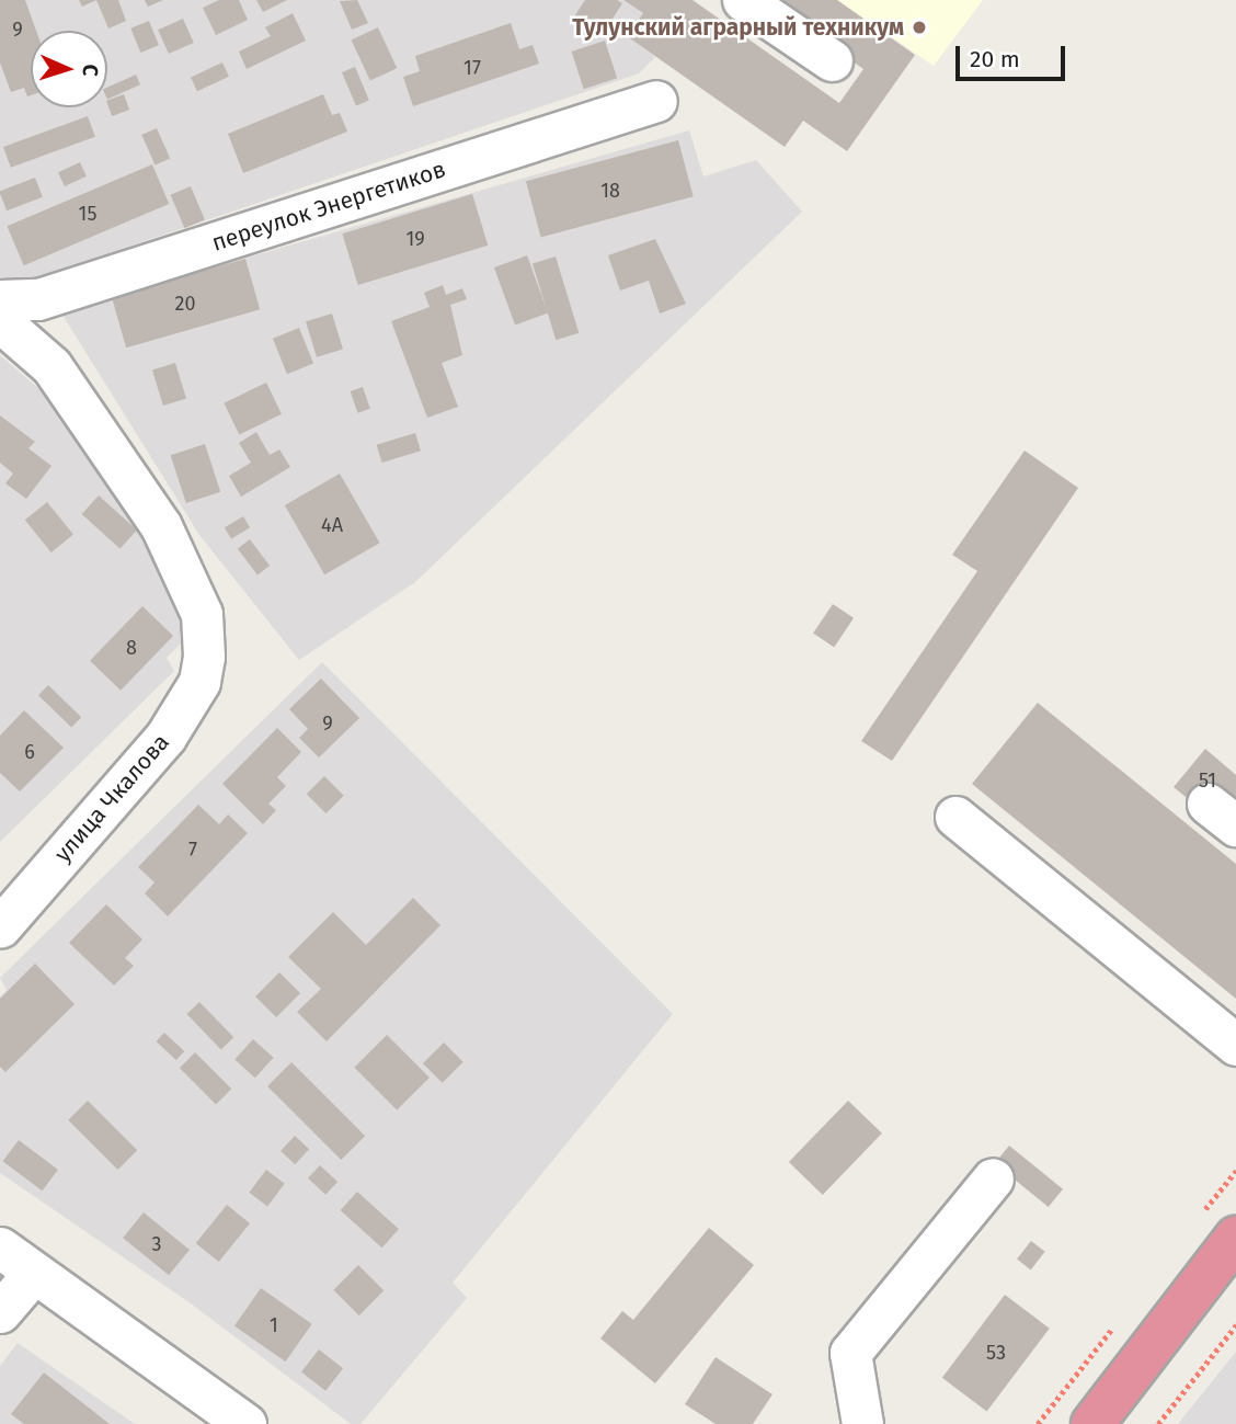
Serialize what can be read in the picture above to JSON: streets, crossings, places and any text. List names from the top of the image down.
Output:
{
  "streets": {
    "street": ["переулок Энергетиков", "улица Чкалова"]
  },
  "places": ["Тулунский аграрный техникум"],
  "house_numbers": [
    "9",
    "17",
    "18",
    "15",
    "19",
    "20",
    "4А",
    "8",
    "9",
    "6",
    "51",
    "7",
    "3",
    "1",
    "53"
  ],
  "scale_bar": "20 m",
  "north": "right"
}
